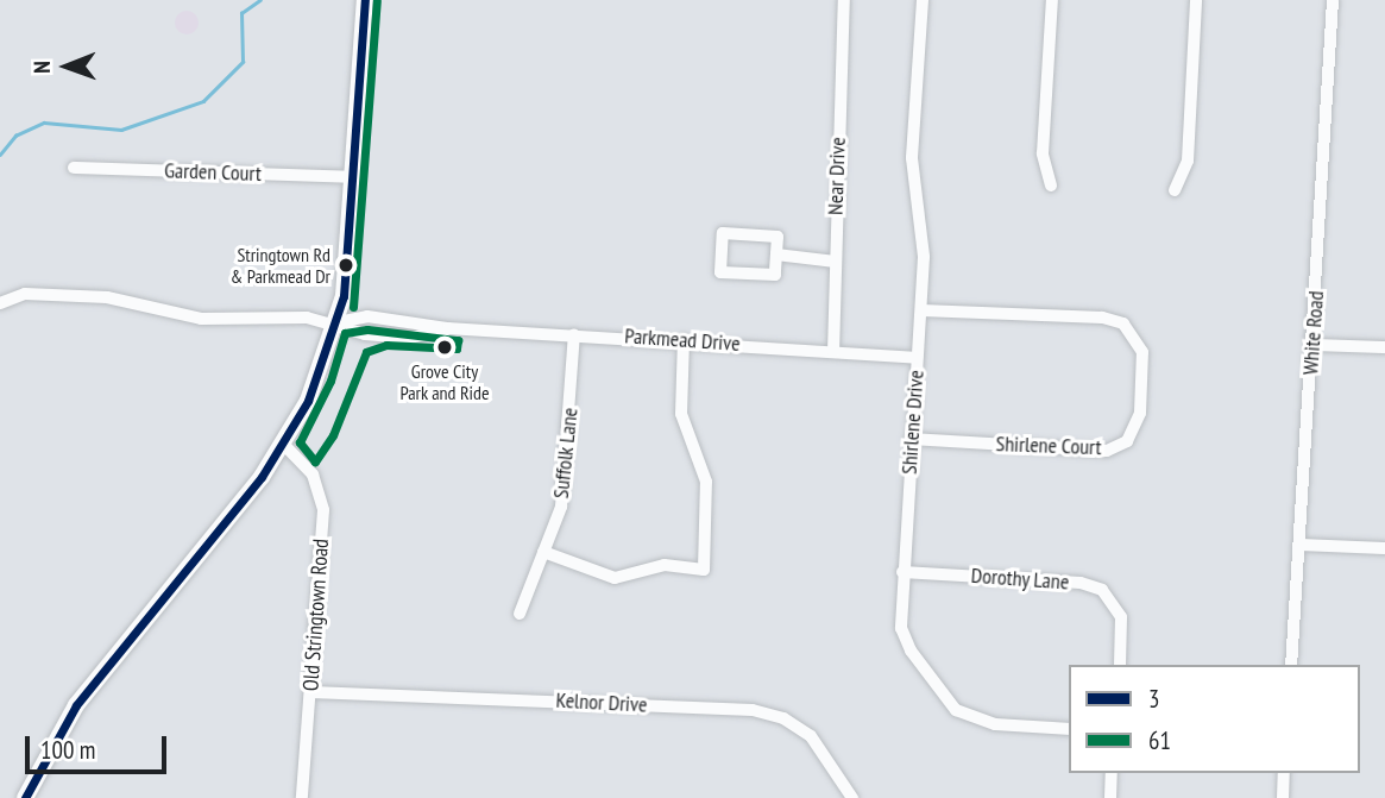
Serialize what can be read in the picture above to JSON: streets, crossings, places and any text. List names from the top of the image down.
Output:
{
  "streets": {
    "street": [
      "Garden Court",
      "Near Drive",
      "White Road",
      "Parkmead Drive",
      "Shirlene Drive",
      "Shirlene Court",
      "Suffolk Lane",
      "Dorothy Lane",
      "Old Stringtown Road",
      "Kelnor Drive"
    ]
  },
  "crossings": [
    ["Near Drive", "Parkmead Drive"],
    ["Parkmead Drive", "Shirlene Drive"],
    ["Parkmead Drive", "Suffolk Lane"],
    ["Shirlene Drive", "Shirlene Court"],
    ["Shirlene Drive", "Dorothy Lane"],
    ["Old Stringtown Road", "Kelnor Drive"]
  ],
  "places": ["Stringtown Rd & Parkmead Dr", "Grove City Park and Ride"],
  "lines": ["transit line 3", "transit line 61"],
  "legend": ["3", "61"],
  "scale_bar": "100 m",
  "north": "left"
}
